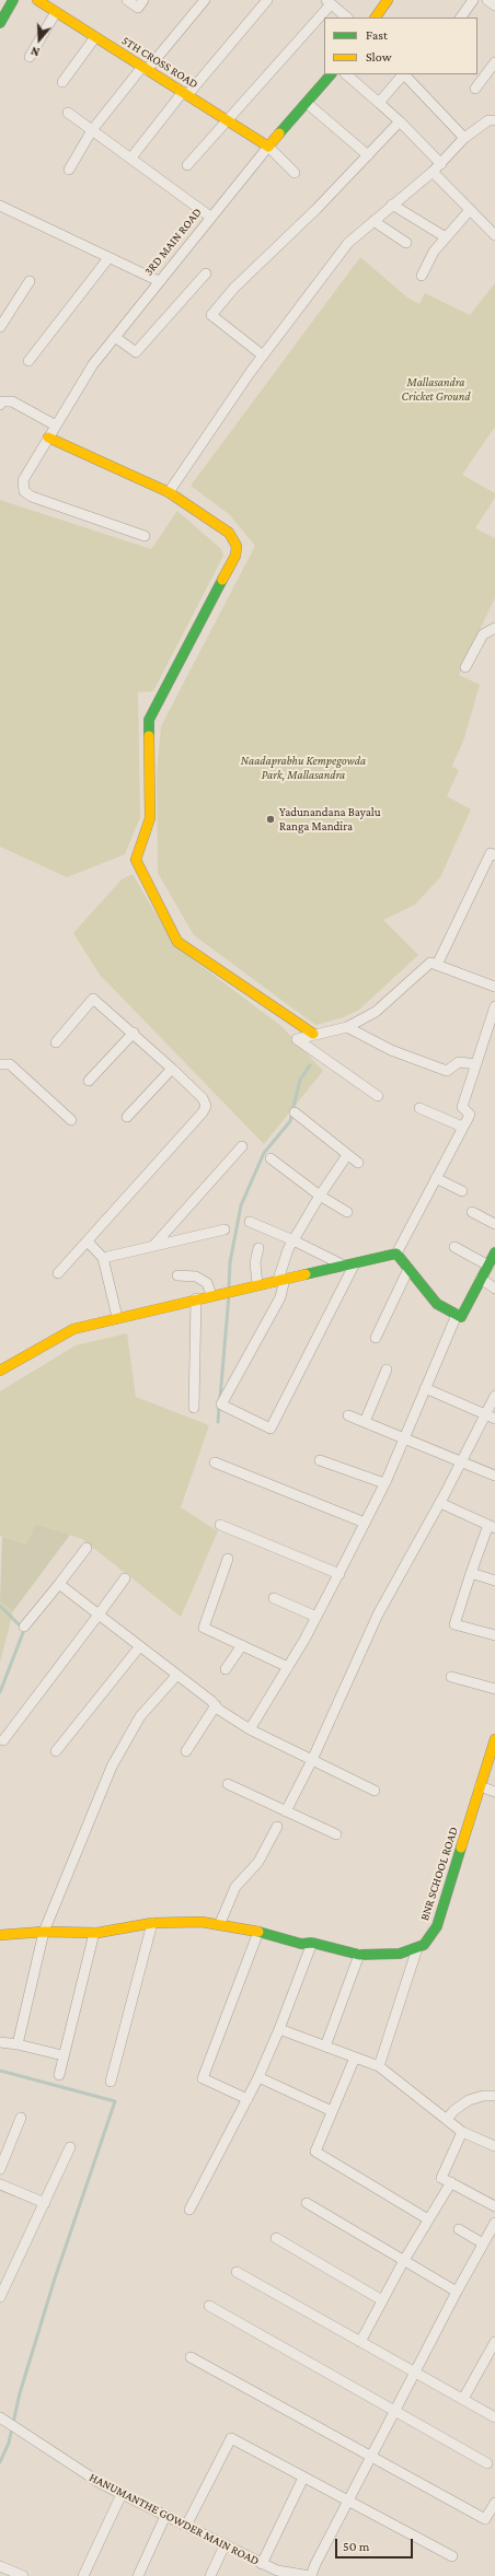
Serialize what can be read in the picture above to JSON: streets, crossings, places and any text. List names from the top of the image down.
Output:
{
  "streets": {
    "street": [
      "5TH CROSS ROAD",
      "3RD MAIN ROAD",
      "BNR SCHOOL ROAD",
      "HANUMANTHE GOWDER MAIN ROAD"
    ]
  },
  "crossings": [
    ["5TH CROSS ROAD", "3RD MAIN ROAD"]
  ],
  "parks": ["Mallasandra Cricket Ground", "Naadaprabhu Kempegowda Park, Mallasandra"],
  "places": ["Yadunandana Bayalu Ranga Mandira"],
  "legend": ["Fast", "Slow"],
  "scale_bar": "50 m",
  "north": "bottom"
}
